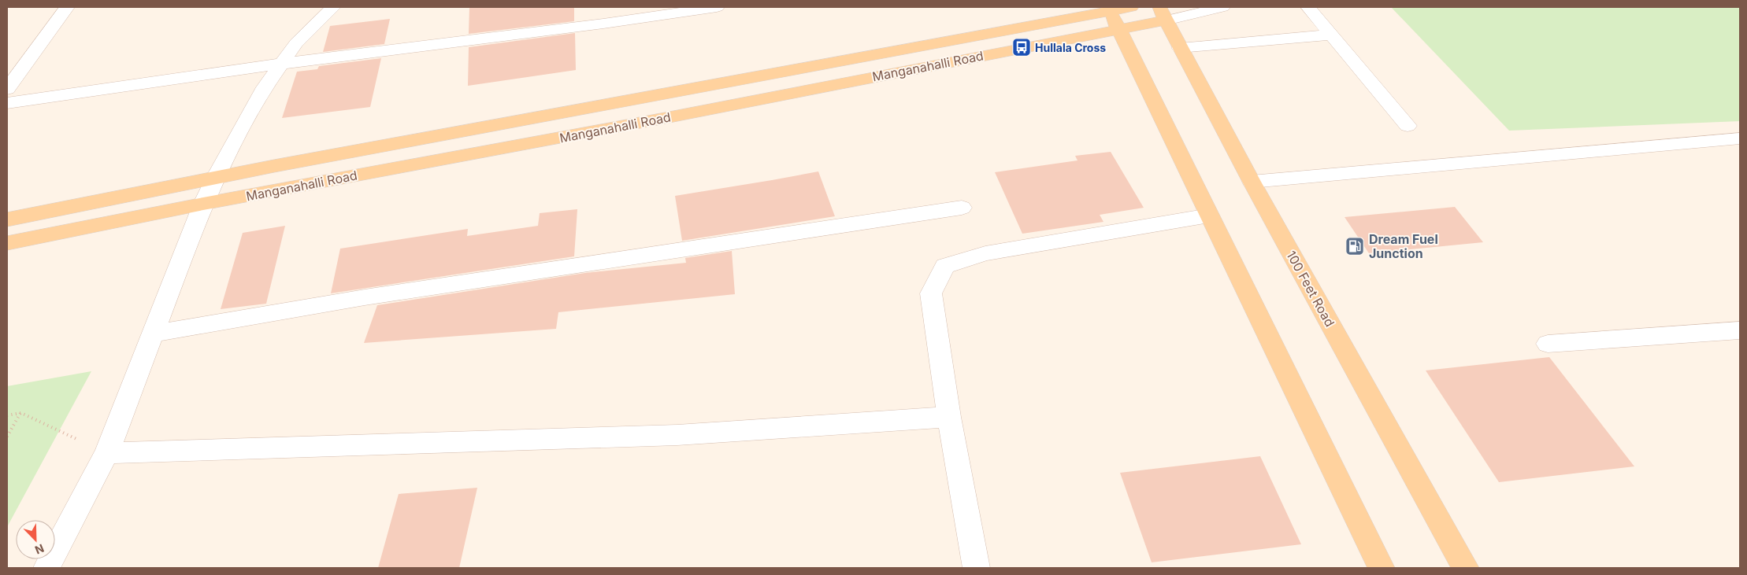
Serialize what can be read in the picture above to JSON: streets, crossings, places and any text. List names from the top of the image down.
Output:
{
  "streets": {
    "main road": ["Manganahalli Road", "100 Feet Road"]
  },
  "crossings": [
    ["Manganahalli Road", "100 Feet Road"]
  ],
  "places": {
    "bus stop": ["Hullala Cross"],
    "fuel station": ["Dream Fuel Junction"]
  },
  "north": "bottom right"
}
